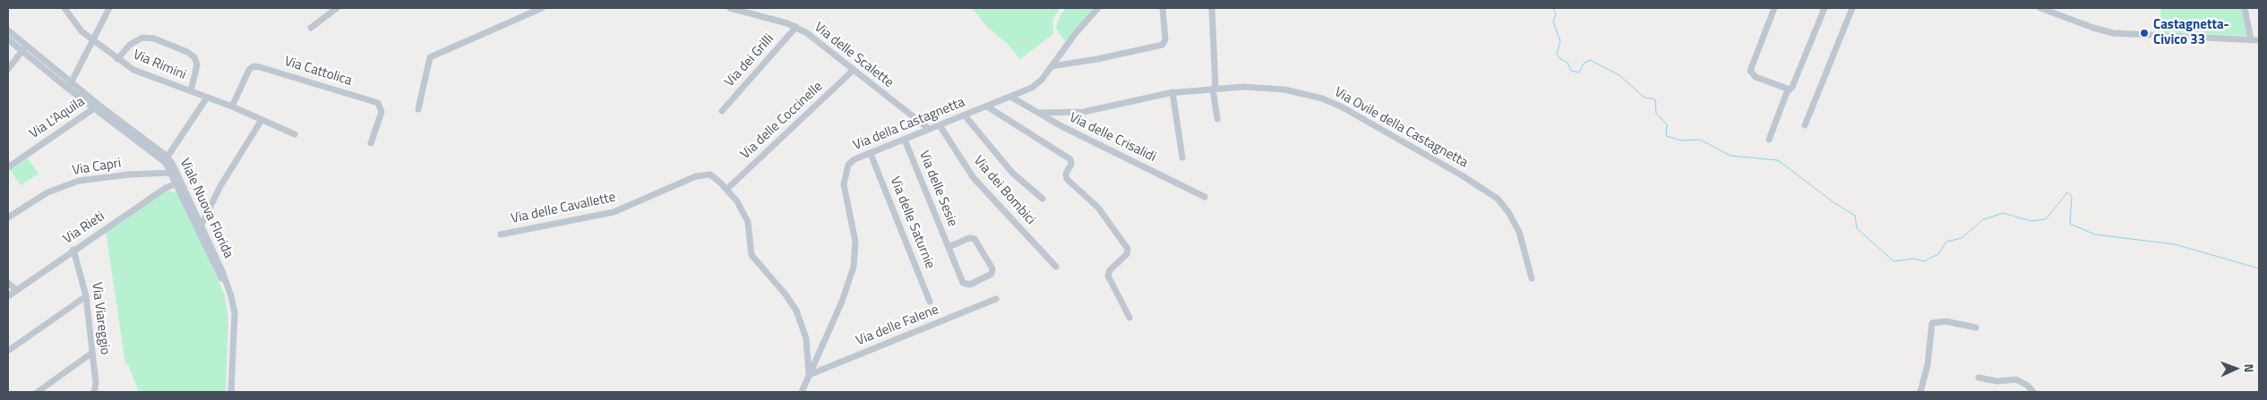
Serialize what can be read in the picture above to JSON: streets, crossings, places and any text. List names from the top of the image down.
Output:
{
  "streets": {
    "street": [
      "Via delle Scalette",
      "Via dei Grilli",
      "Via Rimini",
      "Via Cattolica",
      "Via L'Aquila",
      "Via delle Coccinelle",
      "Via della Castagnetta",
      "Via Ovile della Castagnetta",
      "Via delle Crisalidi",
      "Via Capri",
      "Via delle Sesie",
      "Via dei Bombici",
      "Viale Nuova Florida",
      "Via delle Cavallette",
      "Via delle Saturnie",
      "Via Rieti",
      "Via Viareggio",
      "Via delle Falene"
    ]
  },
  "crossings": [
    ["Via delle Scalette", "Via dei Grilli"],
    ["Via delle Scalette", "Via delle Coccinelle"],
    ["Via delle Scalette", "Via della Castagnetta"],
    ["Via Rimini", "Via Cattolica"],
    ["Via L'Aquila", "Viale Nuova Florida"],
    ["Via delle Coccinelle", "Via delle Cavallette"],
    ["Via della Castagnetta", "Via delle Crisalidi"],
    ["Via della Castagnetta", "Via delle Sesie"],
    ["Via della Castagnetta", "Via dei Bombici"],
    ["Via della Castagnetta", "Via delle Cavallette"],
    ["Via della Castagnetta", "Via delle Saturnie"],
    ["Via della Castagnetta", "Via delle Falene"],
    ["Via Ovile della Castagnetta", "Via delle Crisalidi"],
    ["Via Capri", "Viale Nuova Florida"],
    ["Viale Nuova Florida", "Via Rieti"],
    ["Via delle Cavallette", "Via delle Falene"],
    ["Via Rieti", "Via Viareggio"]
  ],
  "places": ["Castagnetta- Civico 33"],
  "north": "right"
}
